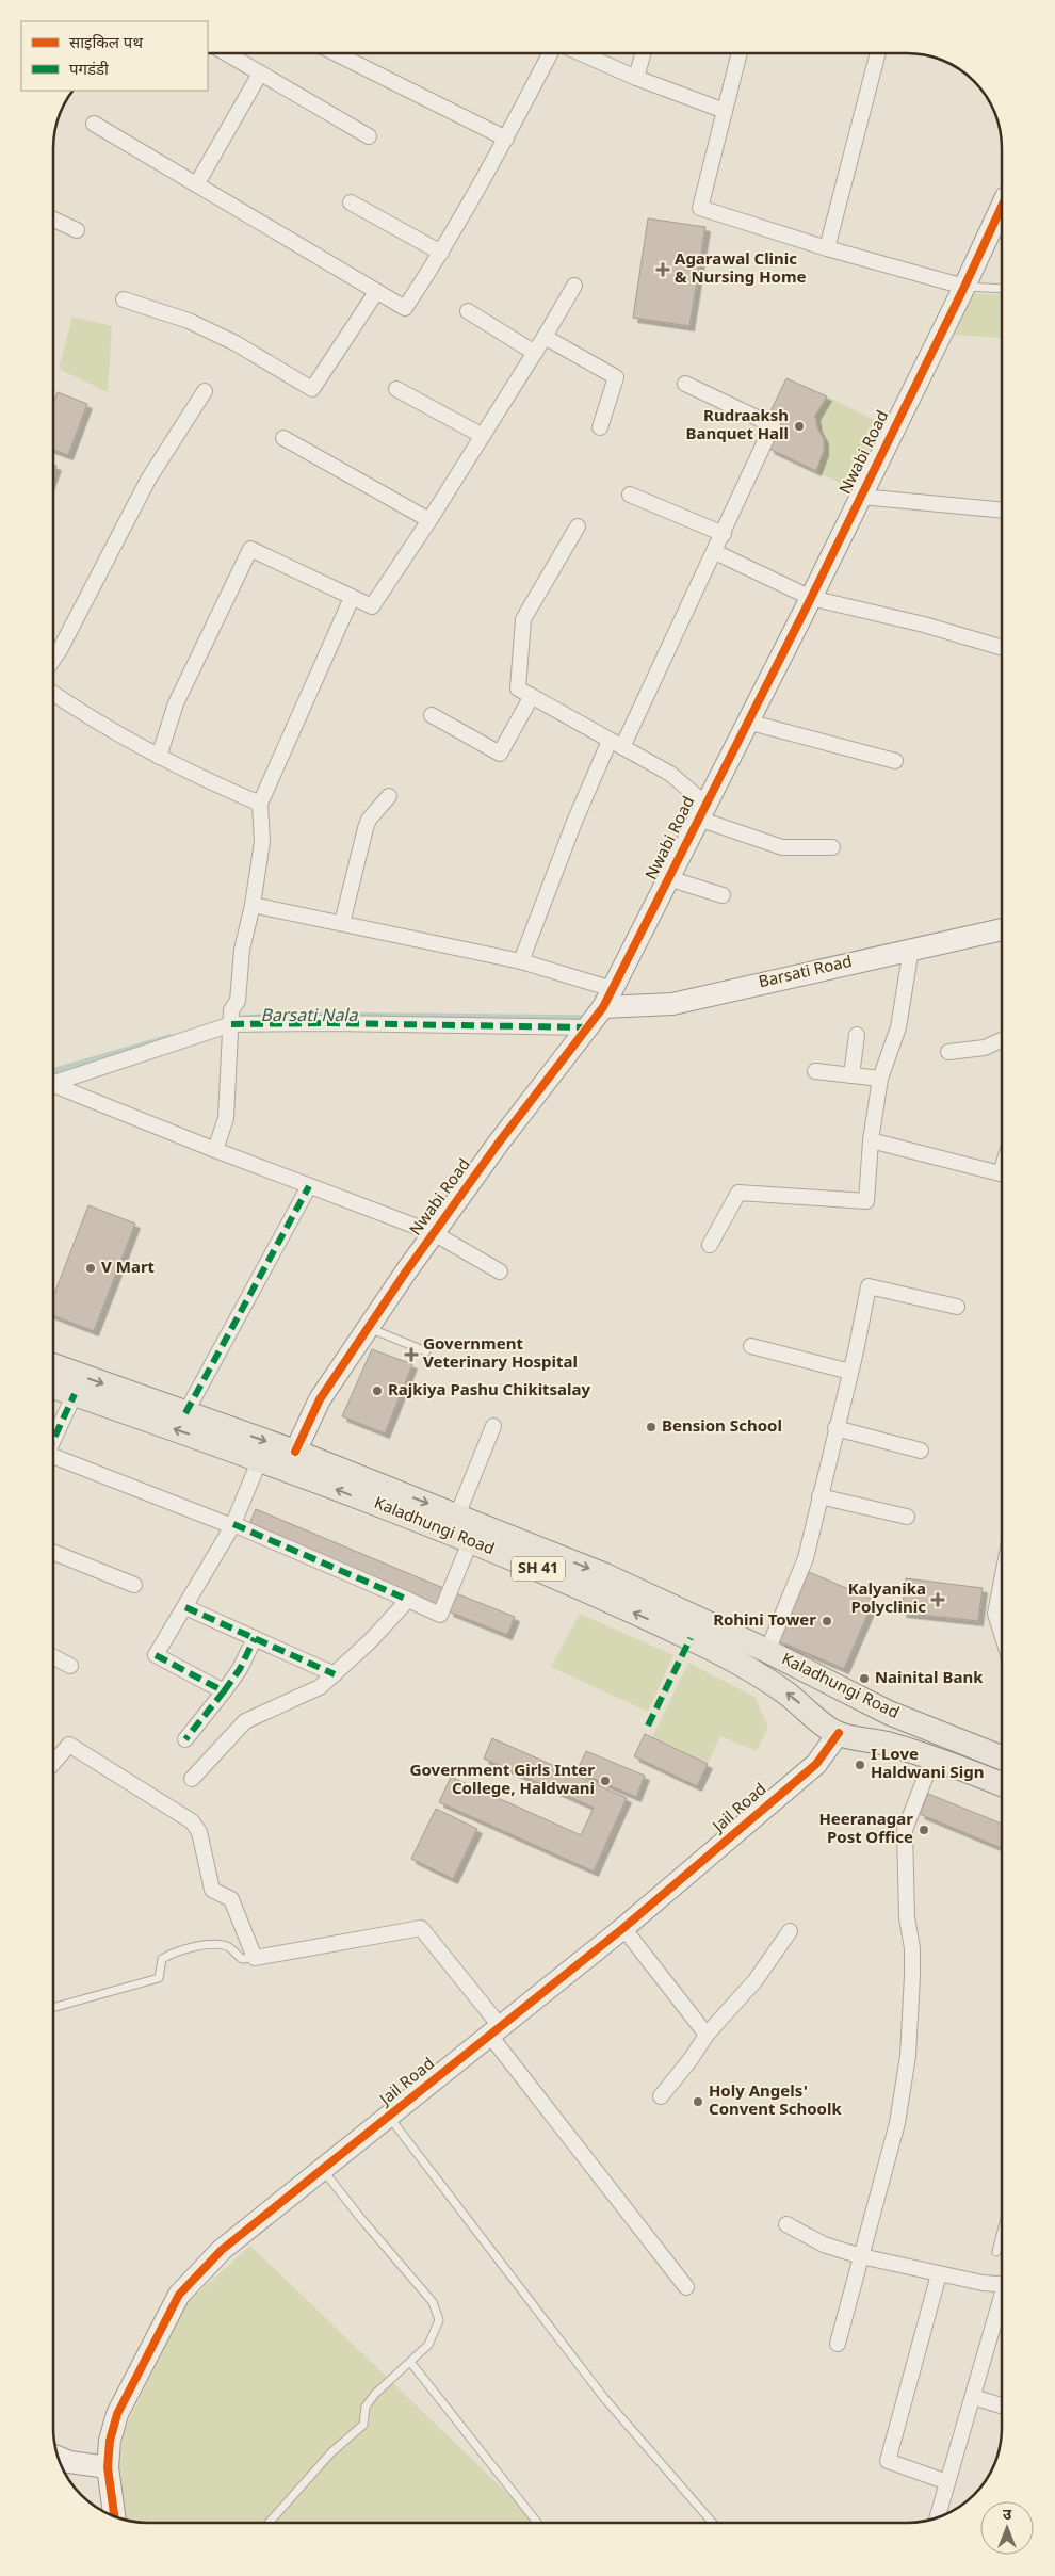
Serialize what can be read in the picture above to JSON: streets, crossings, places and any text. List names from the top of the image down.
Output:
{
  "streets": {
    "main road": ["Kaladhungi Road", "SH 41"],
    "street": ["Nwabi Road", "Barsati Road", "Jail Road"]
  },
  "crossings": [
    ["Nwabi Road", "Barsati Road"],
    ["Nwabi Road", "Kaladhungi Road"],
    ["Kaladhungi Road", "Jail Road"]
  ],
  "water": ["Barsati Nala"],
  "places": {
    "health": ["Agarawal Clinic & Nursing Home", "Government Veterinary Hospital", "Kalyanika Polyclinic"],
    "other": [
      "Rudraaksh Banquet Hall",
      "V Mart",
      "Rajkiya Pashu Chikitsalay",
      "Bension School",
      "Rohini Tower",
      "Nainital Bank",
      "I Love Haldwani Sign",
      "Government Girls Inter College, Haldwani",
      "Heeranagar Post Office",
      "Holy Angels' Convent Schoolk"
    ]
  },
  "legend": ["साइकिल पथ", "पगडंडी"],
  "north": "top"
}
